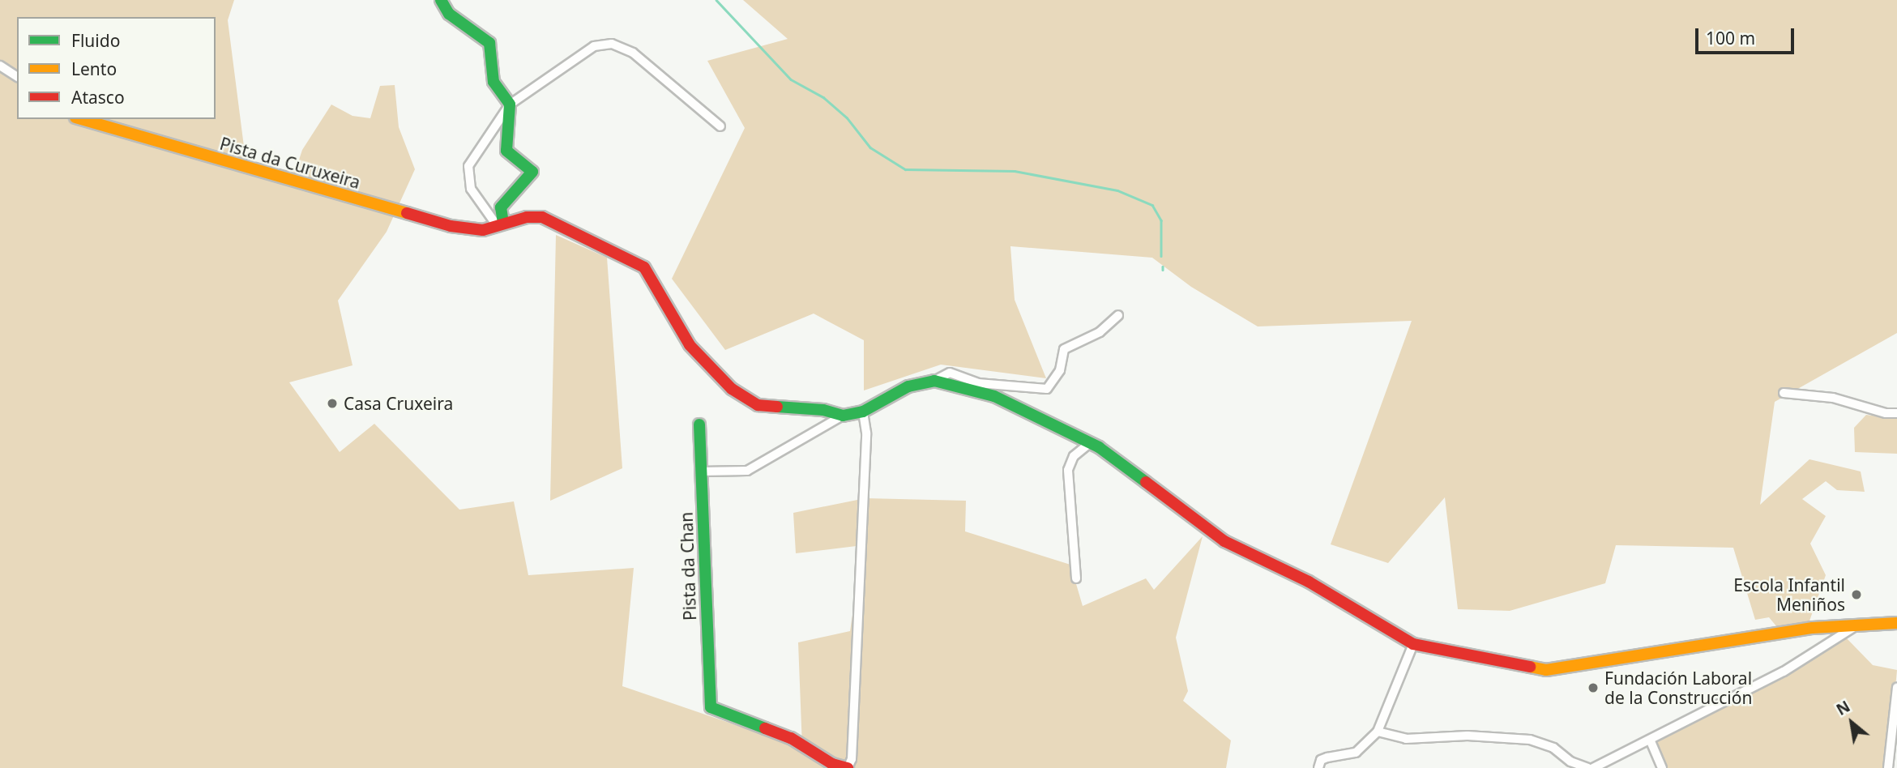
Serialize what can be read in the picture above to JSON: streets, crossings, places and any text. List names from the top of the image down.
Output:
{
  "streets": {
    "street": ["Pista da Curuxeira", "Pista da Chan"]
  },
  "places": ["Casa Cruxeira", "Escola Infantil Meniños", "Fundación Laboral de la Construcción"],
  "legend": ["Fluido", "Lento", "Atasco"],
  "scale_bar": "100 m",
  "north": "top left"
}
